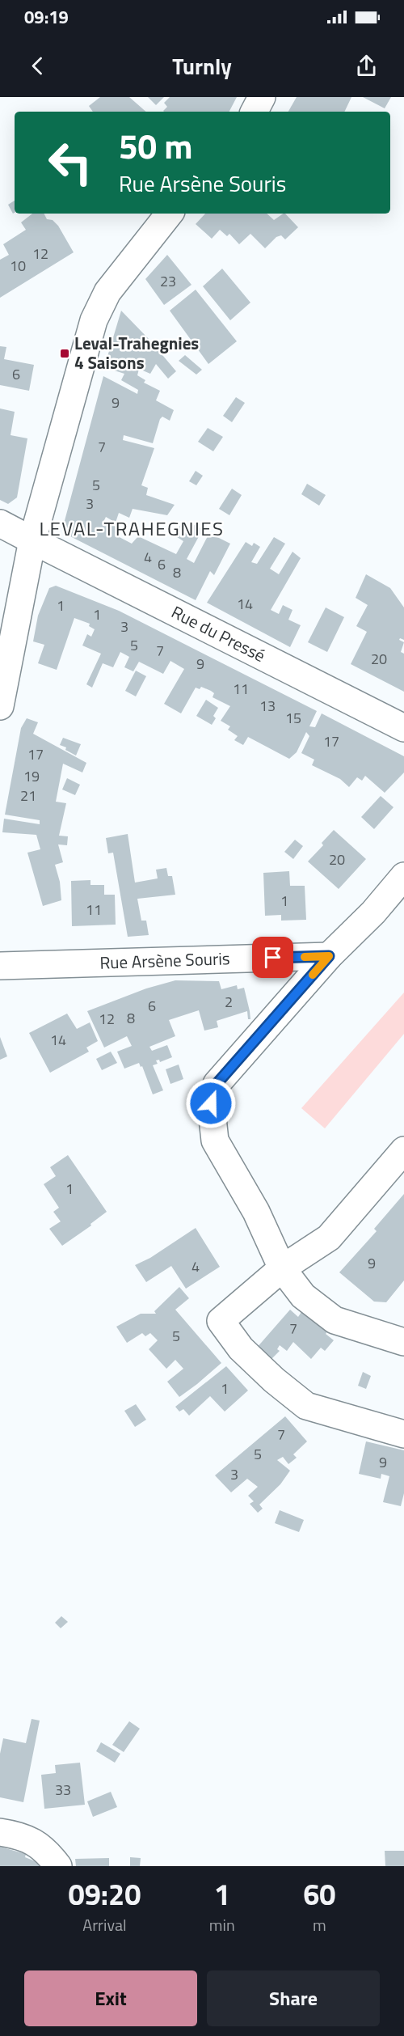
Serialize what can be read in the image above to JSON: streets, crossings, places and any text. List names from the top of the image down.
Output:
{
  "streets": {
    "street": ["Rue du Pressé", "Rue Arsène Souris"]
  },
  "districts": ["LEVAL-TRAHEGNIES"],
  "places": {
    "transit": ["Leval-Trahegnies 4 Saisons"]
  },
  "house_numbers": [
    "12",
    "10",
    "23",
    "6",
    "9",
    "7",
    "5",
    "3",
    "4",
    "6",
    "8",
    "14",
    "1",
    "1",
    "3",
    "5",
    "7",
    "20",
    "9",
    "11",
    "13",
    "15",
    "17",
    "17",
    "19",
    "21",
    "20",
    "1",
    "11",
    "2",
    "6",
    "8",
    "12",
    "14",
    "1",
    "9",
    "4",
    "7",
    "5",
    "1",
    "7",
    "5",
    "9",
    "3",
    "33"
  ],
  "page": {
    "status": "09:19",
    "header": "Turnly",
    "turn": ["50 m", "Rue Arsène Souris"],
    "eta": [
      "09:20",
      "Arrival",
      "1",
      "min",
      "60",
      "m"
    ],
    "buttons": ["Exit", "Share"]
  }
}
